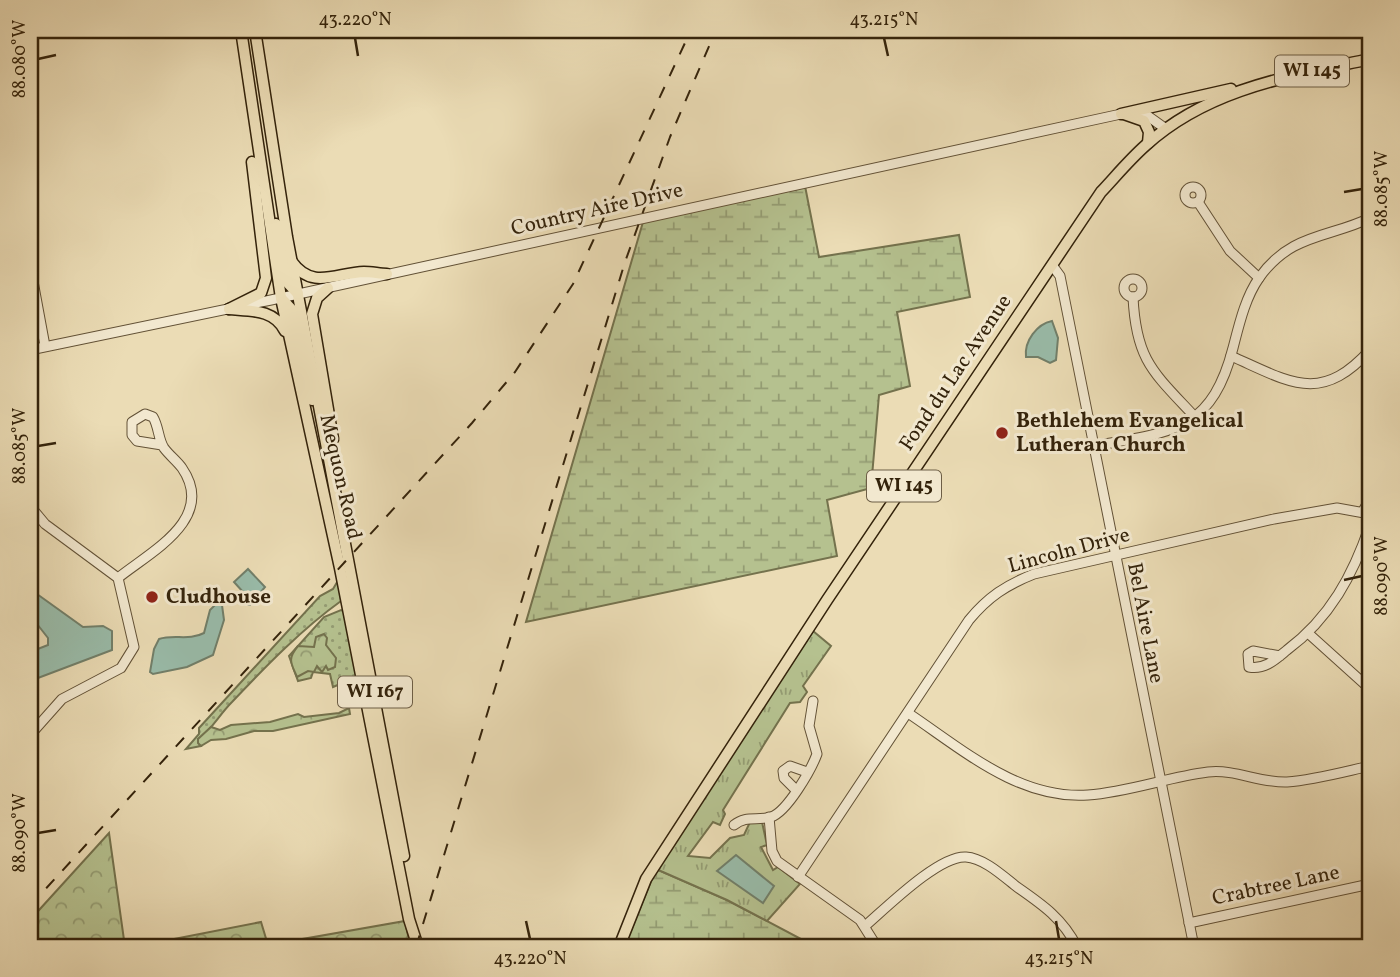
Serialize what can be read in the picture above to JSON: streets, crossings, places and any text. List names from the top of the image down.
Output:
{
  "streets": {
    "main road": [
      "WI 145",
      "Fond du Lac Avenue",
      "Mequon Road",
      "WI 167"
    ],
    "street": [
      "Country Aire Drive",
      "Lincoln Drive",
      "Bel Aire Lane",
      "Crabtree Lane"
    ]
  },
  "crossings": [
    ["Country Aire Drive", "Fond du Lac Avenue"],
    ["Country Aire Drive", "Mequon Road"],
    ["Fond du Lac Avenue", "Bel Aire Lane"],
    ["Lincoln Drive", "Bel Aire Lane"],
    ["Bel Aire Lane", "Crabtree Lane"]
  ],
  "places": ["Bethlehem Evangelical Lutheran Church", "Cludhouse"],
  "coordinates": [
    "43.220°N",
    "43.215°N",
    "88.080°W",
    "88.085°W",
    "88.090°W"
  ]
}
